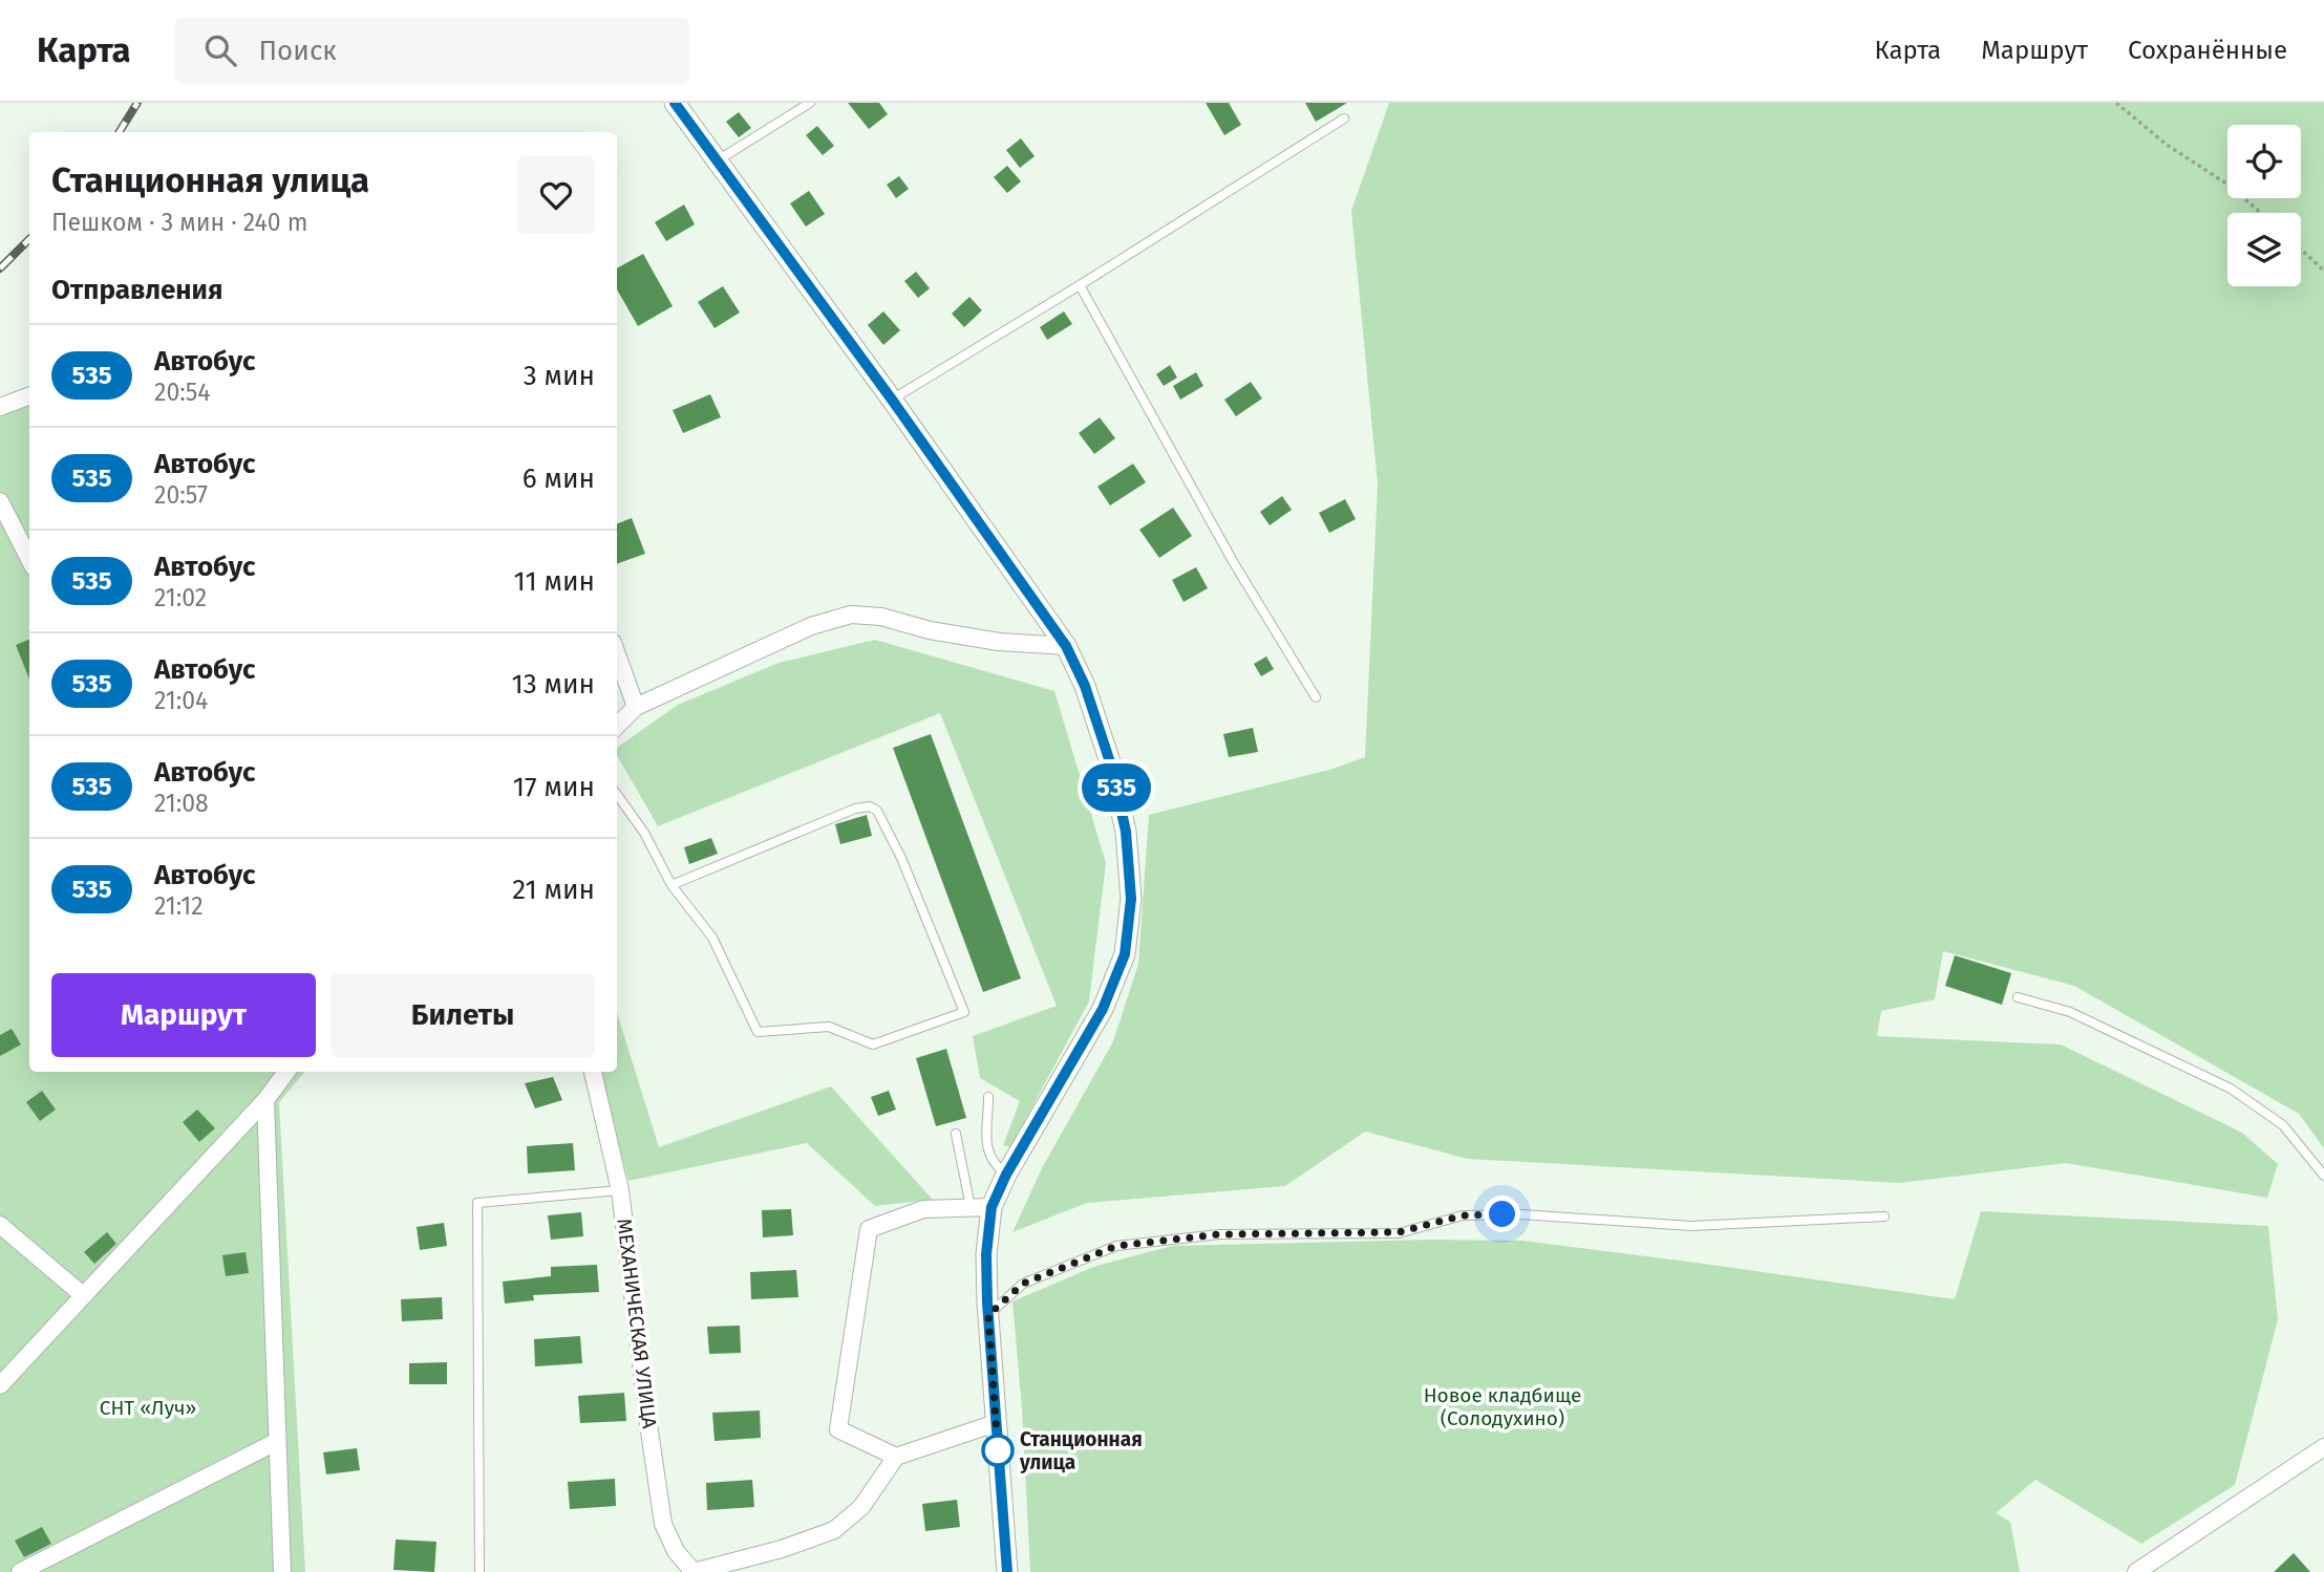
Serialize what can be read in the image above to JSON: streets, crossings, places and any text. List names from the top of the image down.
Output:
{
  "streets": {
    "street": ["МЕХАНИЧЕСКАЯ УЛИЦА"]
  },
  "parks": ["Новое кладбище (Солодухино)", "СНТ «Луч»"],
  "places": ["Станционная улица"],
  "lines": ["bus line 535"],
  "page": {
    "header": "Карта",
    "search": "Поиск",
    "nav": ["Карта", "Маршрут", "Сохранённые"],
    "on_map": "535",
    "heading": [
      ["Станционная улица", "Пешком · 3 мин · 240 m"],
      "Отправления"
    ],
    "list": [
      {
        "mark": "535",
        "name": "Автобус",
        "note": "20:54",
        "value": "3 мин"
      },
      {
        "mark": "535",
        "name": "Автобус",
        "note": "20:57",
        "value": "6 мин"
      },
      {
        "mark": "535",
        "name": "Автобус",
        "note": "21:02",
        "value": "11 мин"
      },
      {
        "mark": "535",
        "name": "Автобус",
        "note": "21:04",
        "value": "13 мин"
      },
      {
        "mark": "535",
        "name": "Автобус",
        "note": "21:08",
        "value": "17 мин"
      },
      {
        "mark": "535",
        "name": "Автобус",
        "note": "21:12",
        "value": "21 мин"
      }
    ],
    "buttons": ["Маршрут", "Билеты"]
  }
}
